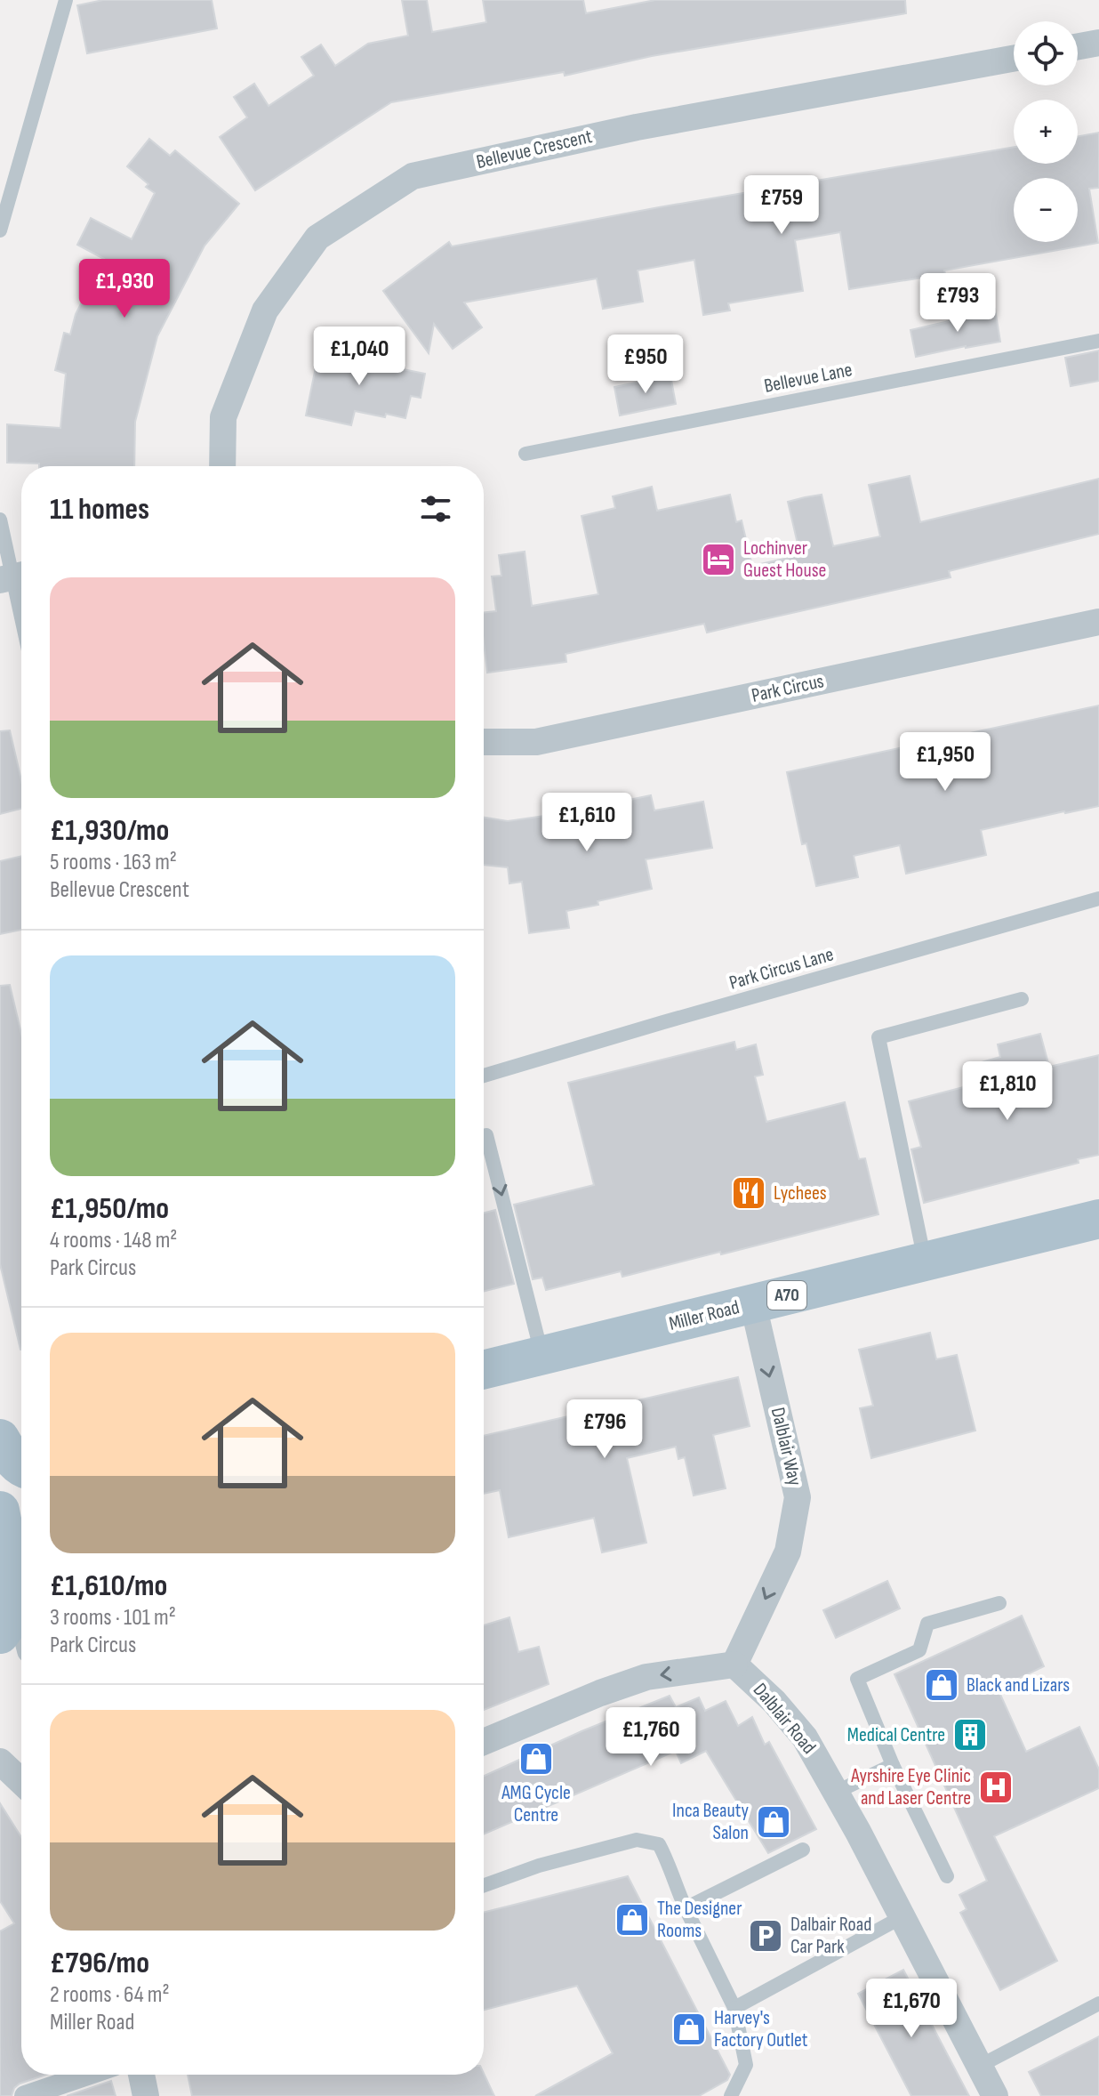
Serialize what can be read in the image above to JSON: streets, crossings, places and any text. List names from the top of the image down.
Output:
{
  "streets": {
    "main road": ["A70", "Miller Road"],
    "street": [
      "Bellevue Crescent",
      "Park Circus",
      "Dalblair Way",
      "Dalblair Road"
    ],
    "lane": ["Bellevue Lane", "Park Circus Lane"]
  },
  "crossings": [
    ["Miller Road", "Dalblair Way"],
    ["Dalblair Way", "Dalblair Road"]
  ],
  "one_way": ["Dalblair Way"],
  "places": {
    "hotel": ["Lochinver Guest House"],
    "restaurant": ["Lychees"],
    "shop": [
      "Black and Lizars",
      "AMG Cycle Centre",
      "Inca Beauty Salon",
      "The Designer Rooms",
      "Harvey's Factory Outlet"
    ],
    "building": ["Medical Centre"],
    "hospital": ["Ayrshire Eye Clinic and Laser Centre"],
    "parking": ["Dalbair Road Car Park"]
  },
  "page": {
    "map_buttons": ["+", "−"],
    "price": [
      "£759",
      "£1,930",
      "£793",
      "£1,040",
      "£950",
      "£1,950",
      "£1,610",
      "£1,810",
      "£796",
      "£1,760",
      "£1,670"
    ],
    "heading": "11 homes",
    "list": [
      {
        "name": "£1,930/mo",
        "note": "5 rooms · 163 m² · Bellevue Crescent"
      },
      {
        "name": "£1,950/mo",
        "note": "4 rooms · 148 m² · Park Circus"
      },
      {
        "name": "£1,610/mo",
        "note": "3 rooms · 101 m² · Park Circus"
      },
      {
        "name": "£796/mo",
        "note": "2 rooms · 64 m² · Miller Road"
      }
    ]
  }
}
